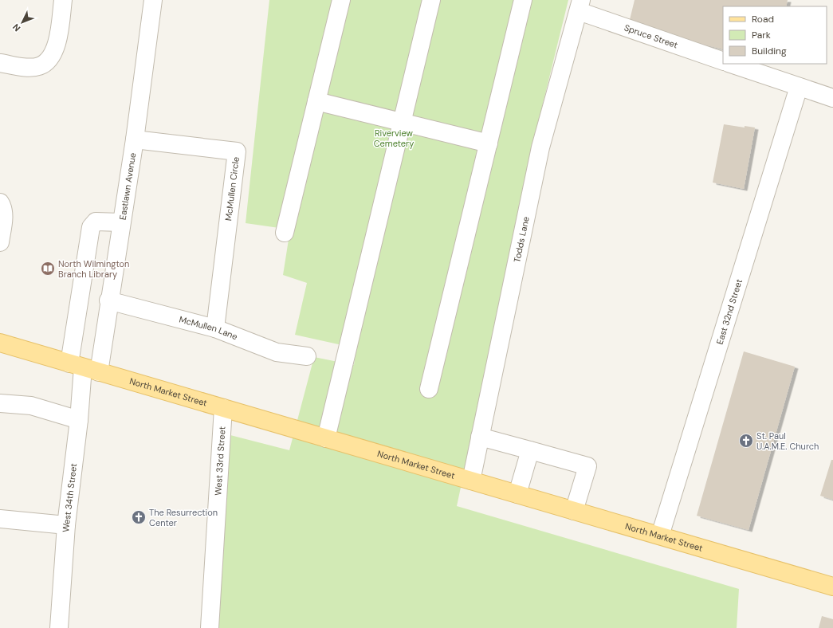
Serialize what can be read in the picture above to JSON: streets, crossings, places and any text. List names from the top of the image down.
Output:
{
  "streets": {
    "main road": ["North Market Street"],
    "street": [
      "Spruce Street",
      "Eastlawn Avenue",
      "McMullen Circle",
      "Todds Lane",
      "East 32nd Street",
      "McMullen Lane",
      "West 33rd Street",
      "West 34th Street"
    ]
  },
  "crossings": [
    ["Spruce Street", "Todds Lane"],
    ["Eastlawn Avenue", "McMullen Circle"],
    ["Eastlawn Avenue", "McMullen Lane"],
    ["Eastlawn Avenue", "North Market Street"],
    ["Eastlawn Avenue", "West 34th Street"],
    ["McMullen Circle", "McMullen Lane"],
    ["Todds Lane", "North Market Street"],
    ["East 32nd Street", "North Market Street"],
    ["North Market Street", "West 33rd Street"],
    ["North Market Street", "West 34th Street"]
  ],
  "parks": ["Riverview Cemetery"],
  "places": {
    "library": ["North Wilmington Branch Library"],
    "church": ["St. Paul U.A.M.E. Church", "The Resurrection Center"]
  },
  "legend": ["Road", "Park", "Building"],
  "north": "bottom left"
}
